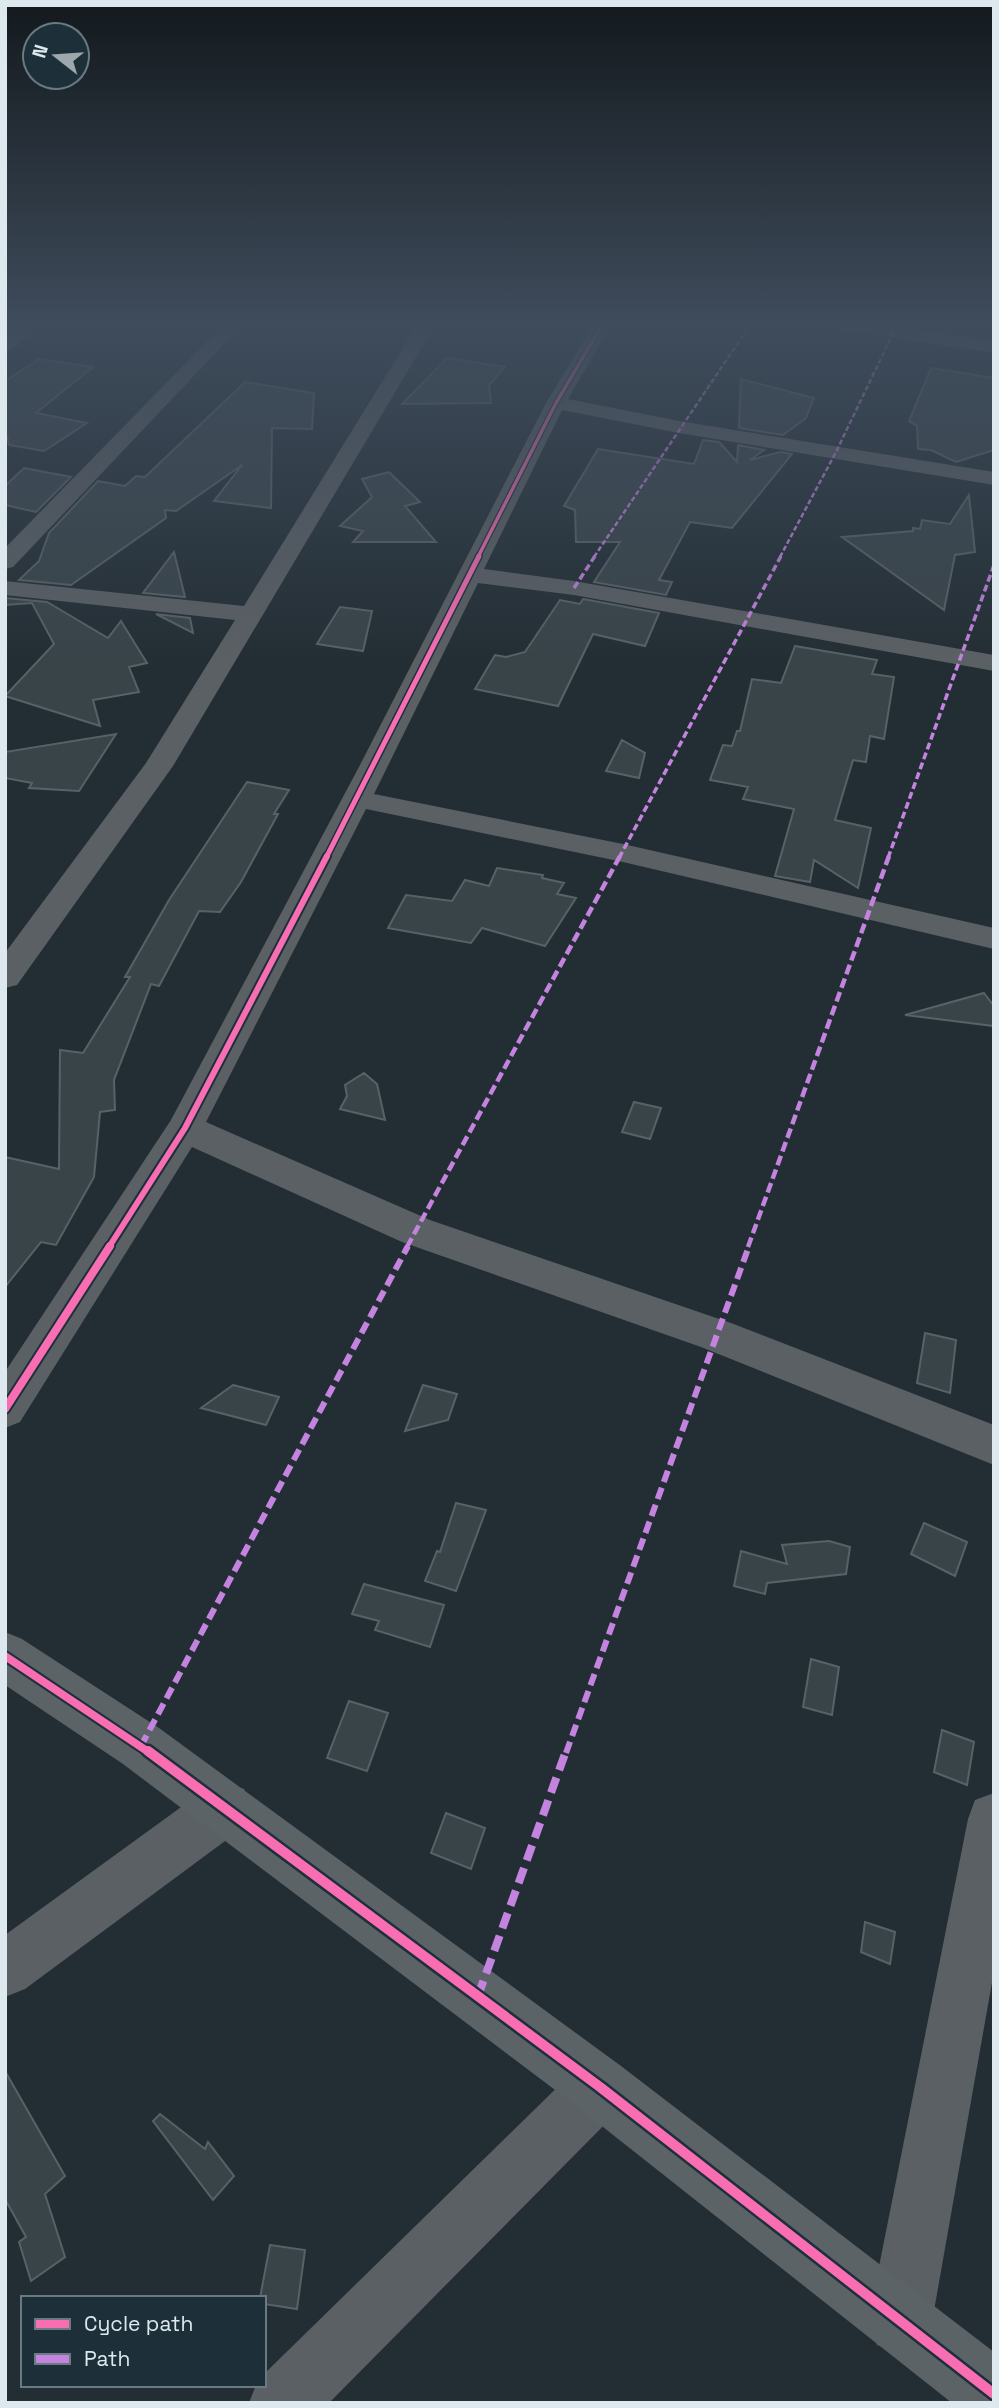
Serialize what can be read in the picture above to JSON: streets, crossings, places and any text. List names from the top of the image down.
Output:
{
  "legend": ["Cycle path", "Path"],
  "north": "left"
}
